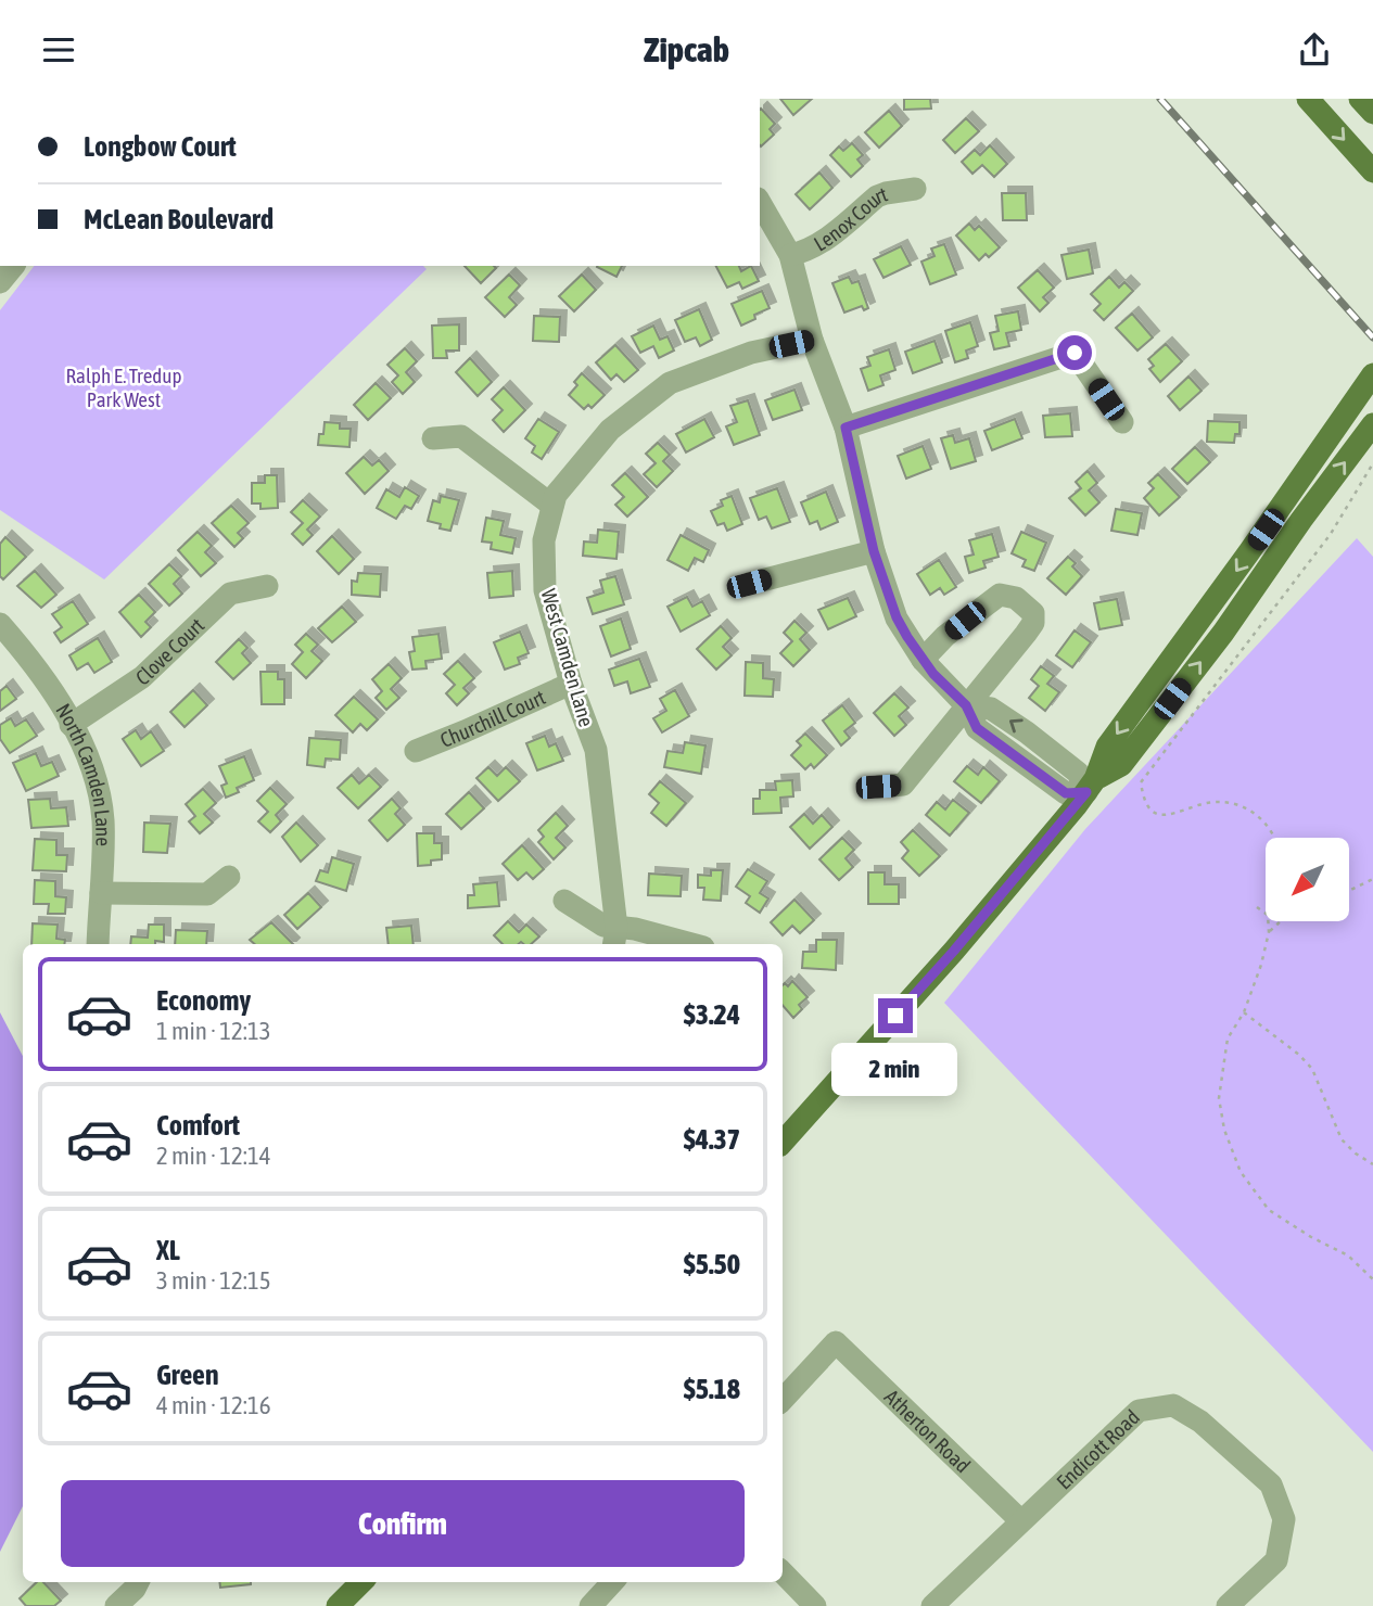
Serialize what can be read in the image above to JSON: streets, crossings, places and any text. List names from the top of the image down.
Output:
{
  "streets": {
    "street": [
      "Lenox Court",
      "Clove Court",
      "West Camden Lane",
      "Churchill Court",
      "North Camden Lane",
      "Atherton Road",
      "Endicott Road"
    ]
  },
  "crossings": [
    ["Clove Court", "North Camden Lane"],
    ["West Camden Lane", "Churchill Court"],
    ["Atherton Road", "Endicott Road"]
  ],
  "parks": ["Ralph E. Tredup Park West"],
  "north": "bottom left",
  "page": {
    "header": "Zipcab",
    "banner": ["Longbow Court", "McLean Boulevard"],
    "list": [
      {
        "name": "Economy",
        "note": "1 min · 12:13",
        "value": "$3.24"
      },
      {
        "name": "Comfort",
        "note": "2 min · 12:14",
        "value": "$4.37"
      },
      {
        "name": "XL",
        "note": "3 min · 12:15",
        "value": "$5.50"
      },
      {
        "name": "Green",
        "note": "4 min · 12:16",
        "value": "$5.18"
      }
    ],
    "bubble": "2 min",
    "buttons": "Confirm"
  }
}
